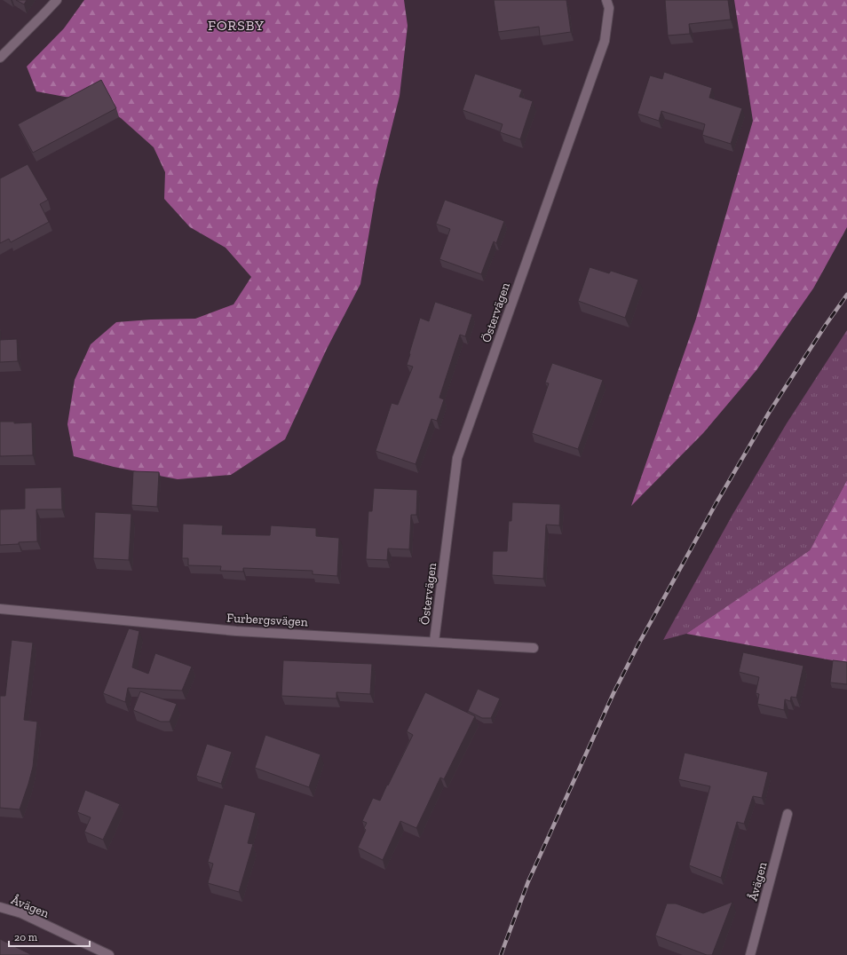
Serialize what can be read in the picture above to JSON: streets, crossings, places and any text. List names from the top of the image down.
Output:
{
  "streets": {
    "street": ["Östervägen", "Furbergsvägen", "Åvägen"]
  },
  "crossings": [
    ["Östervägen", "Furbergsvägen"]
  ],
  "districts": ["FORSBY"],
  "scale_bar": "20 m"
}
